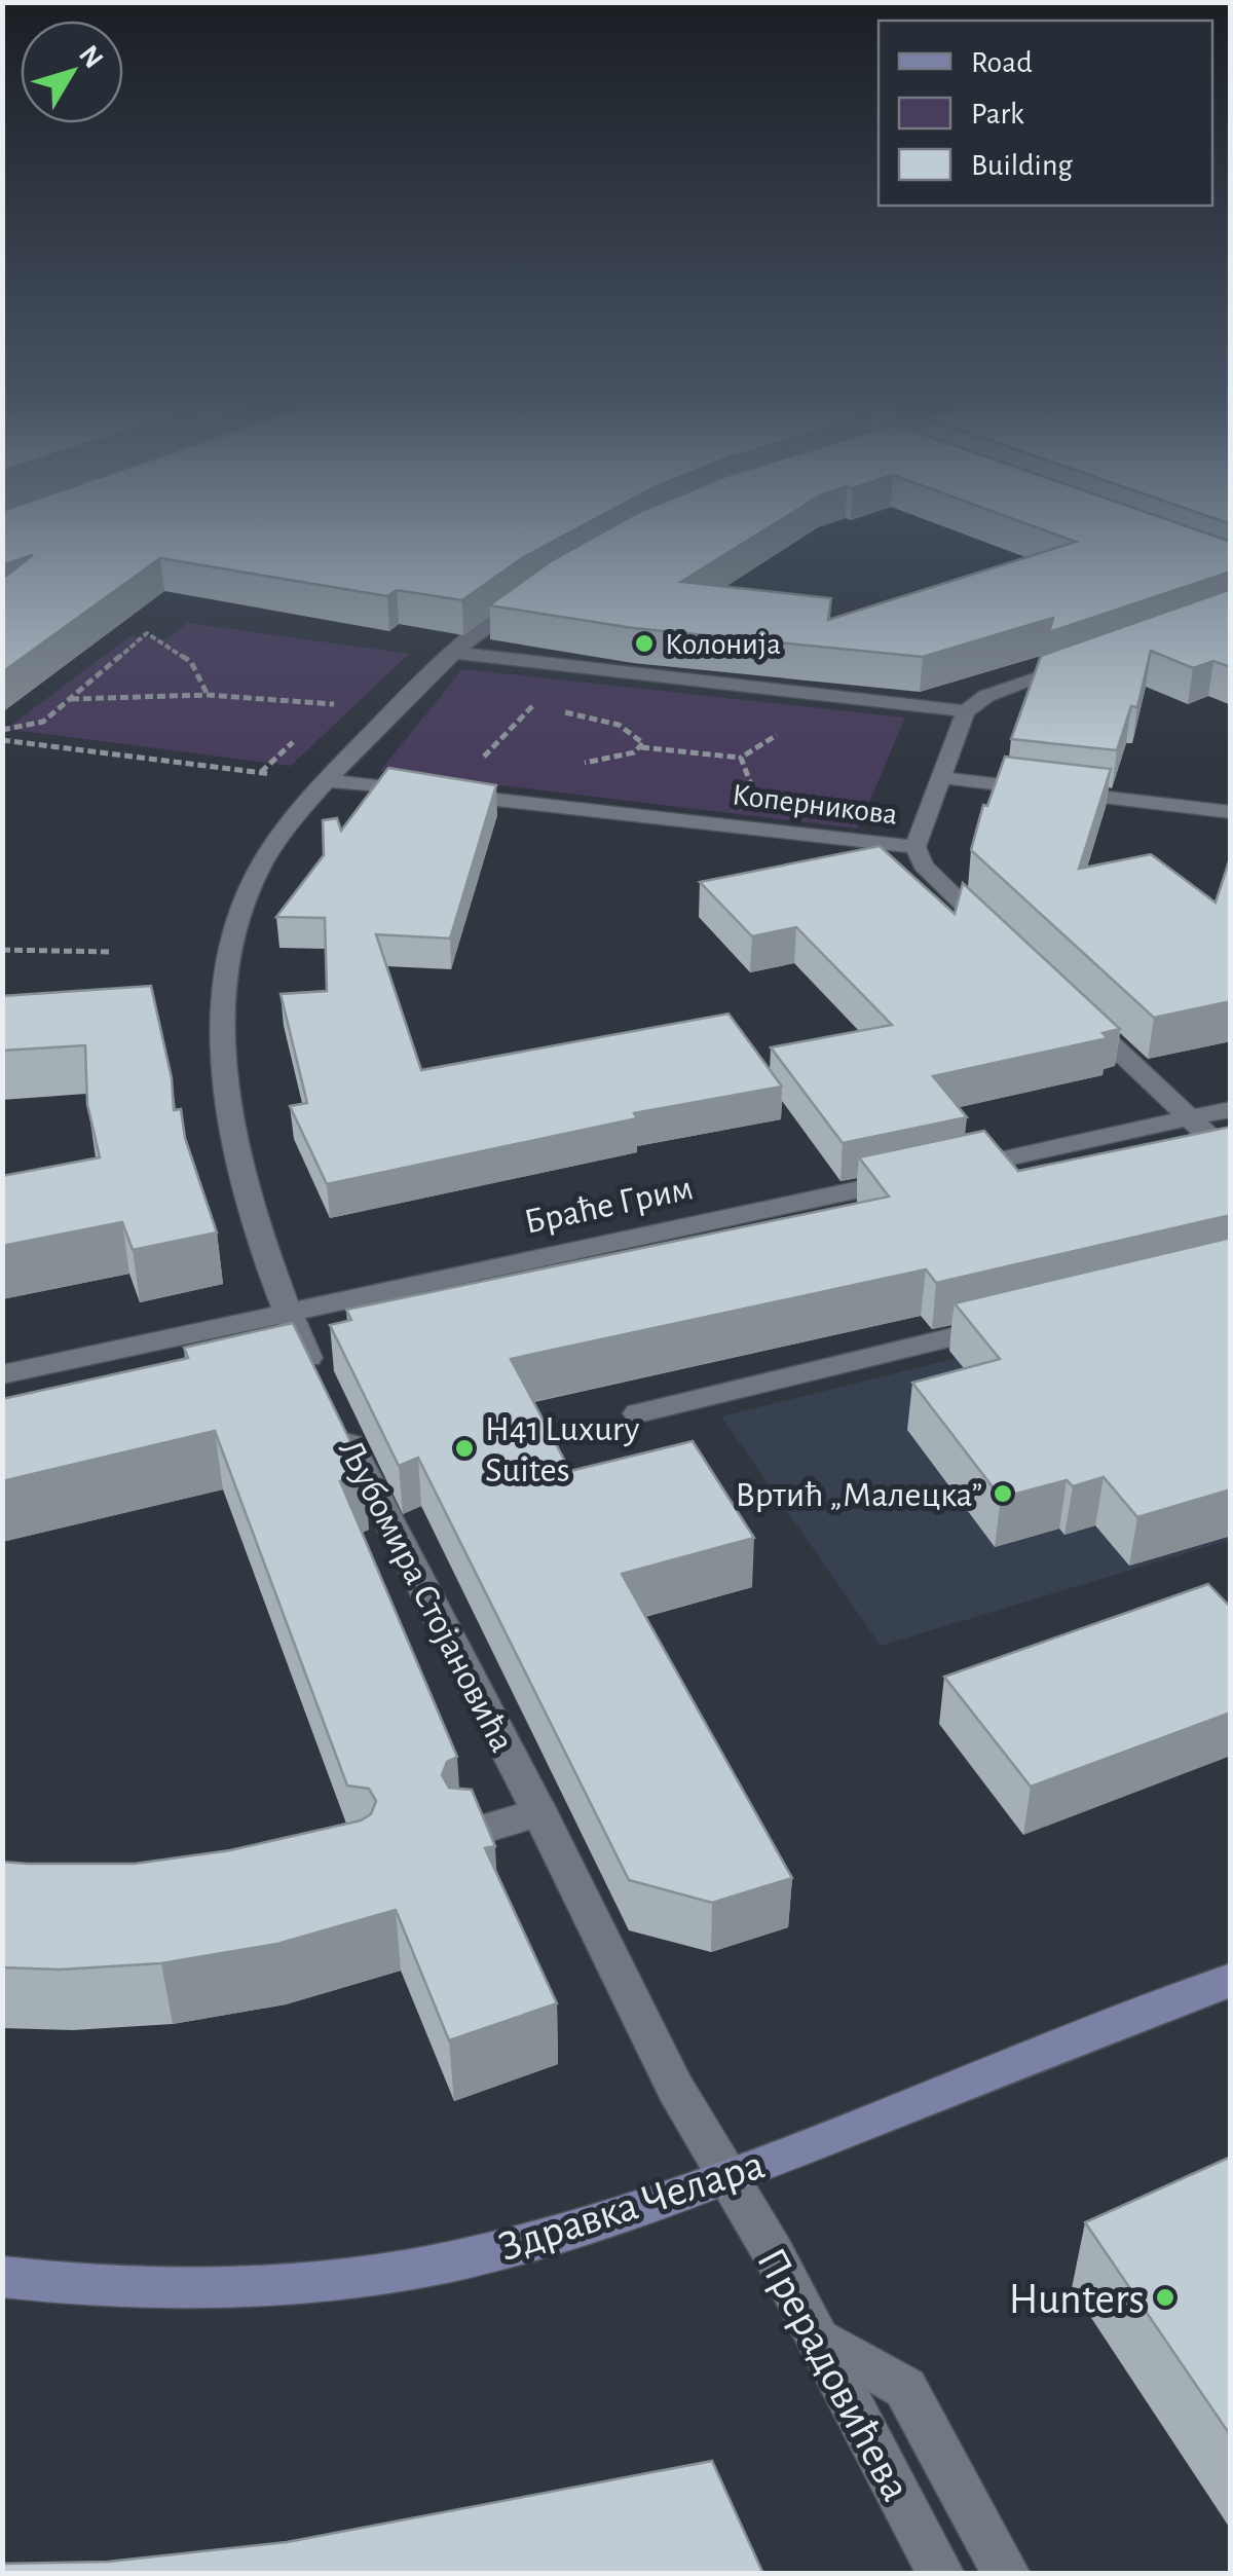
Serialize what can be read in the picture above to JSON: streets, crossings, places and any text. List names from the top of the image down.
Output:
{
  "streets": {
    "main road": ["Здравка Челара"],
    "street": [
      "Коперникова",
      "Браће Грим",
      "Љубомира Стојановића",
      "Прерадовићева"
    ]
  },
  "crossings": [
    ["Љубомира Стојановића", "Здравка Челара"],
    ["Љубомира Стојановића", "Прерадовићева"],
    ["Здравка Челара", "Прерадовићева"]
  ],
  "places": [
    "Колонија",
    "H41 Luxury Suites",
    "Вртић „Малецка”",
    "Hunters"
  ],
  "legend": ["Road", "Park", "Building"],
  "north": "top right"
}
